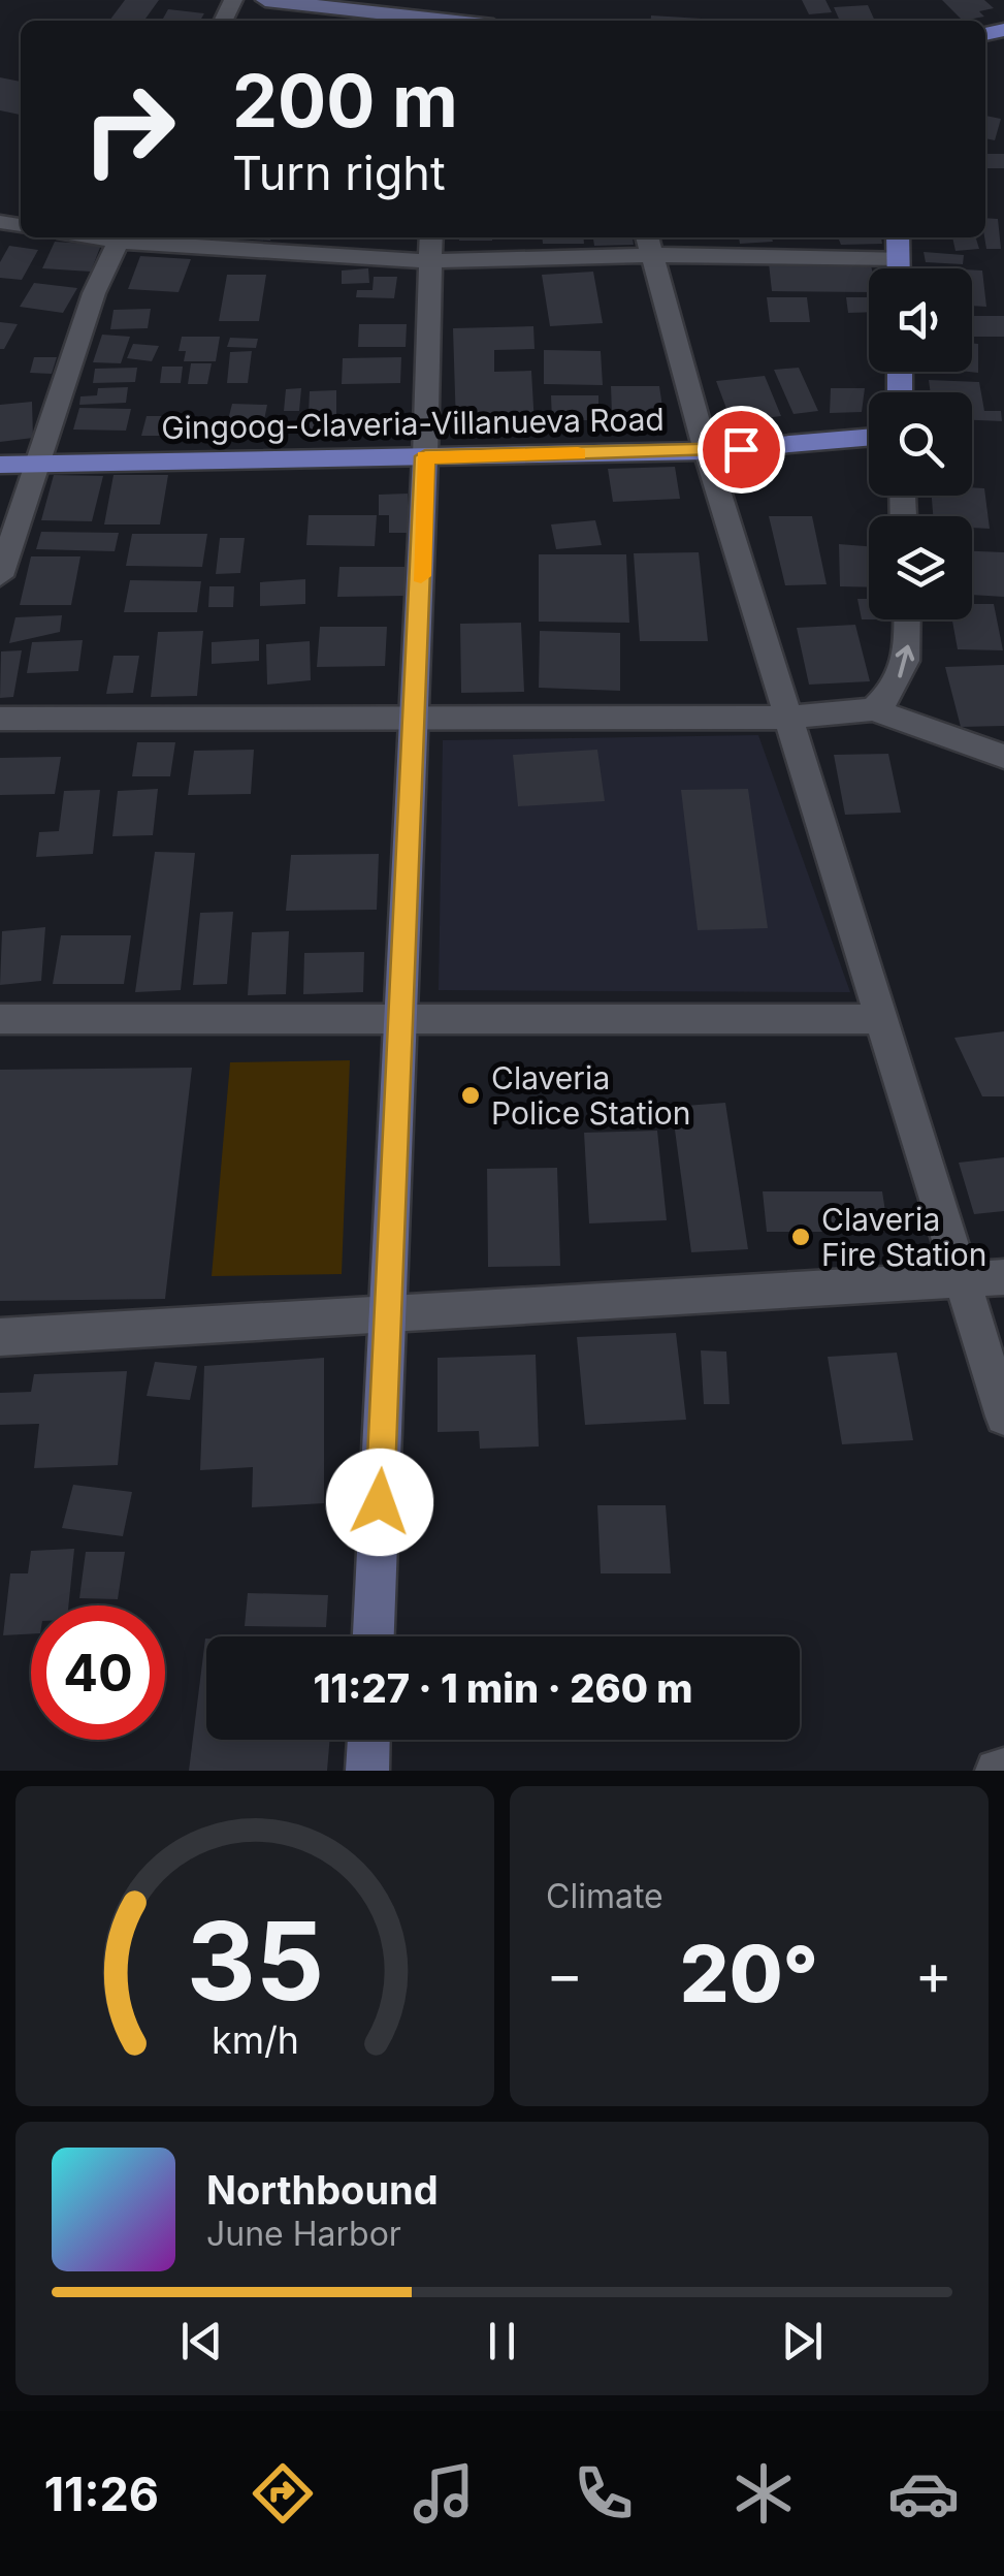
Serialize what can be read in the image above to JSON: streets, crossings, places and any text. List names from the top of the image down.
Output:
{
  "streets": {
    "main road": ["Gingoog-Claveria-Villanueva Road"]
  },
  "places": ["Claveria Police Station", "Claveria Fire Station"],
  "page": {
    "turn": ["200 m", "Turn right"],
    "limit": "40",
    "trip": "11:27 · 1 min · 260 m",
    "tile": "Climate",
    "heat": ["−", "20°", "+"],
    "song": ["Northbound", "June Harbor"],
    "tabs": "11:26",
    "gauge": ["35", "km/h"]
  }
}
